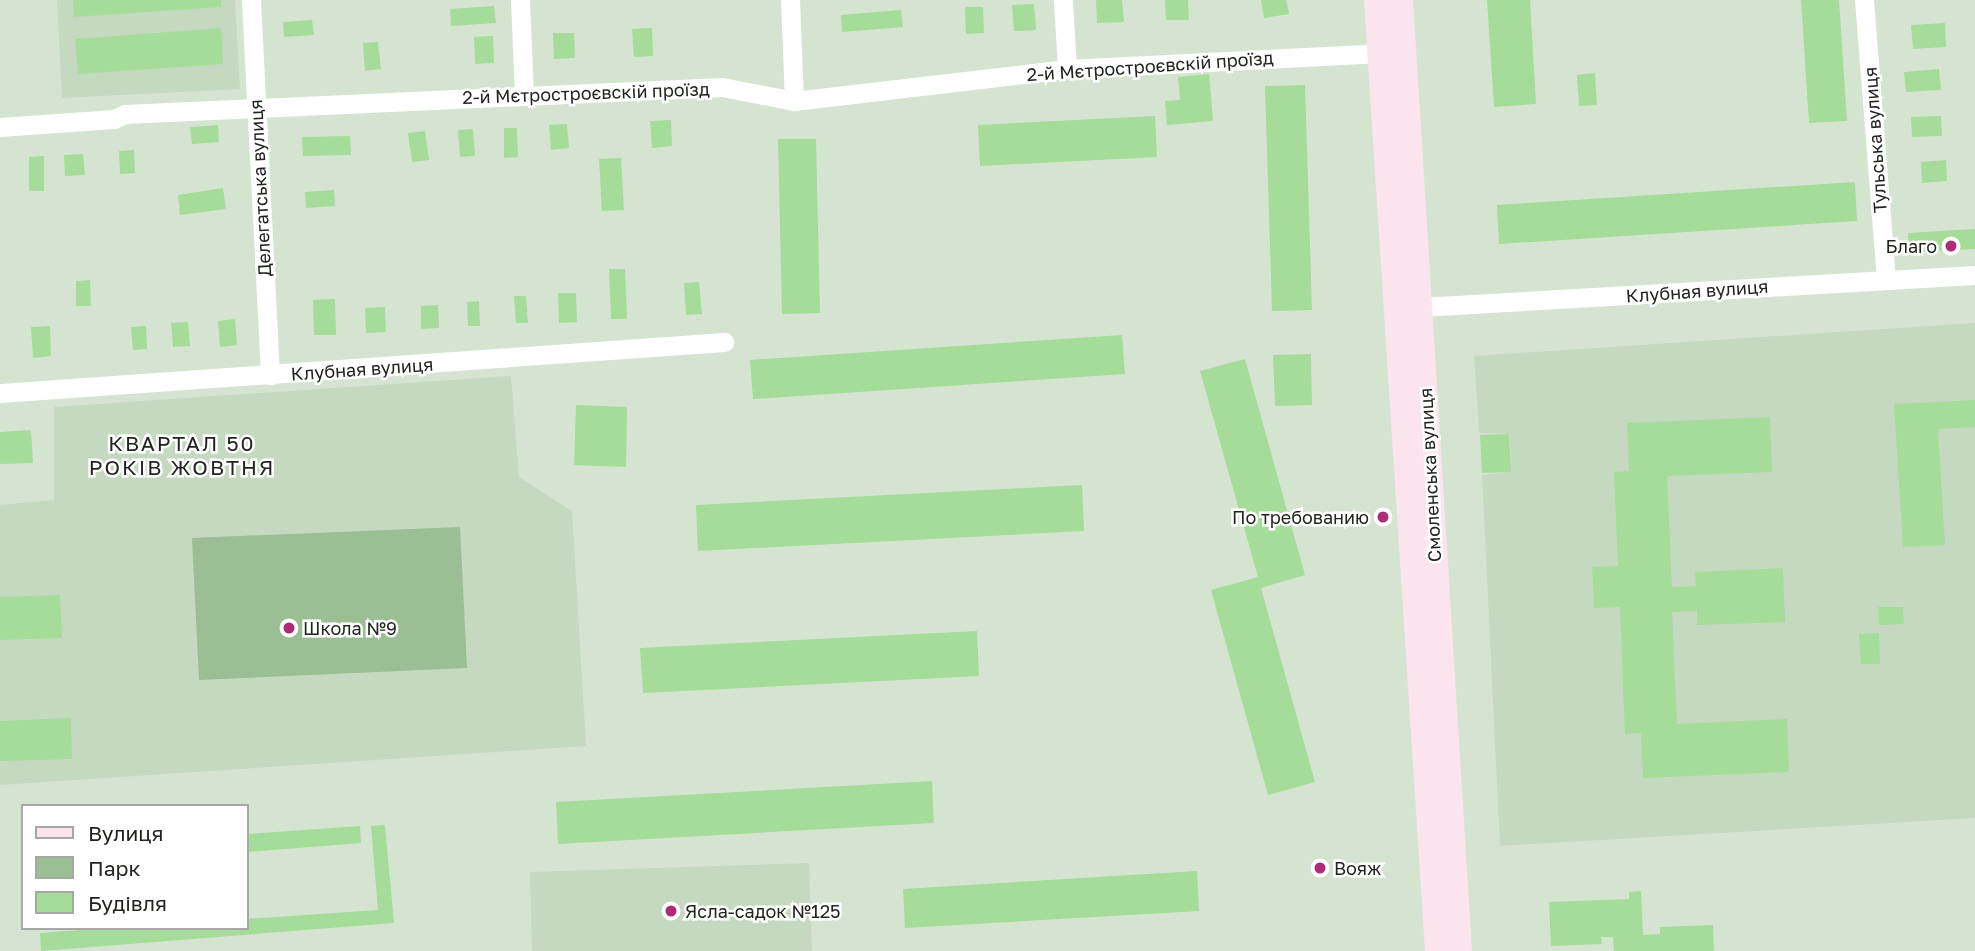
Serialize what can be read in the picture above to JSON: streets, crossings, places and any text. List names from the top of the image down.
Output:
{
  "streets": {
    "street": [
      "2-й Мєтростроєвскій проїзд",
      "Тульська вулиця",
      "Делегатська вулиця",
      "Клубная вулиця",
      "Смоленська вулиця"
    ]
  },
  "crossings": [
    ["2-й Мєтростроєвскій проїзд", "Делегатська вулиця"],
    ["2-й Мєтростроєвскій проїзд", "Смоленська вулиця"],
    ["Тульська вулиця", "Клубная вулиця"],
    ["Делегатська вулиця", "Клубная вулиця"],
    ["Клубная вулиця", "Смоленська вулиця"]
  ],
  "districts": ["КВАРТАЛ 50 РОКІВ ЖОВТНЯ"],
  "places": [
    "Благо",
    "По требованию",
    "Школа №9",
    "Вояж",
    "Ясла-садок №125"
  ],
  "legend": ["Вулиця", "Парк", "Будівля"]
}
